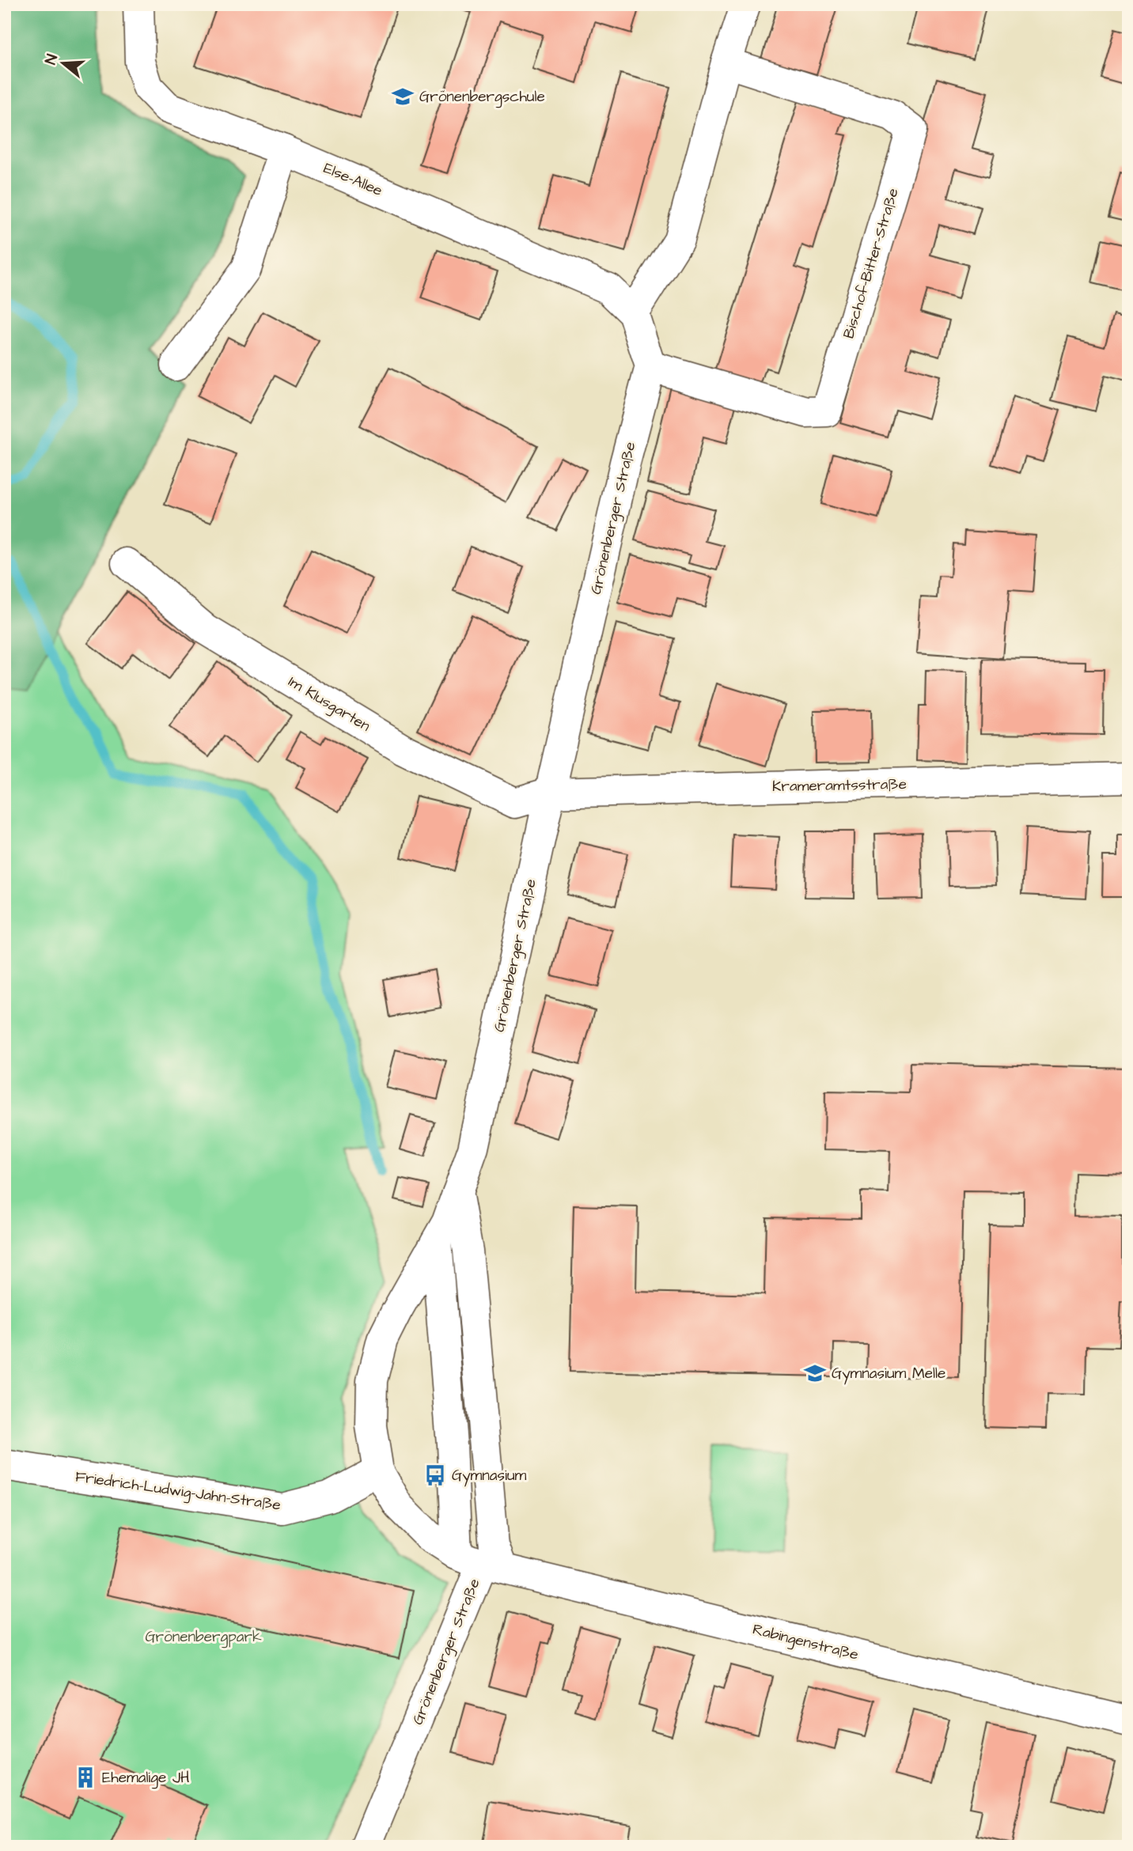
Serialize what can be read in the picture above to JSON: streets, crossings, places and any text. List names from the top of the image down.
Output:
{
  "streets": {
    "street": [
      "Else-Allee",
      "Bischof-Bitter-Straße",
      "Grönenberger Straße",
      "Im Klusgarten",
      "Krameramtsstraße",
      "Friedrich-Ludwig-Jahn-Straße",
      "Rabingenstraße"
    ]
  },
  "crossings": [
    ["Bischof-Bitter-Straße", "Grönenberger Straße"],
    ["Grönenberger Straße", "Im Klusgarten"],
    ["Grönenberger Straße", "Krameramtsstraße"],
    ["Grönenberger Straße", "Friedrich-Ludwig-Jahn-Straße"],
    ["Grönenberger Straße", "Rabingenstraße"],
    ["Im Klusgarten", "Krameramtsstraße"]
  ],
  "parks": ["Grönenbergpark"],
  "places": {
    "school or university": ["Grönenbergschule", "Gymnasium Melle"],
    "bus stop": ["Gymnasium"],
    "building": ["Ehemalige JH"]
  },
  "north": "left"
}
